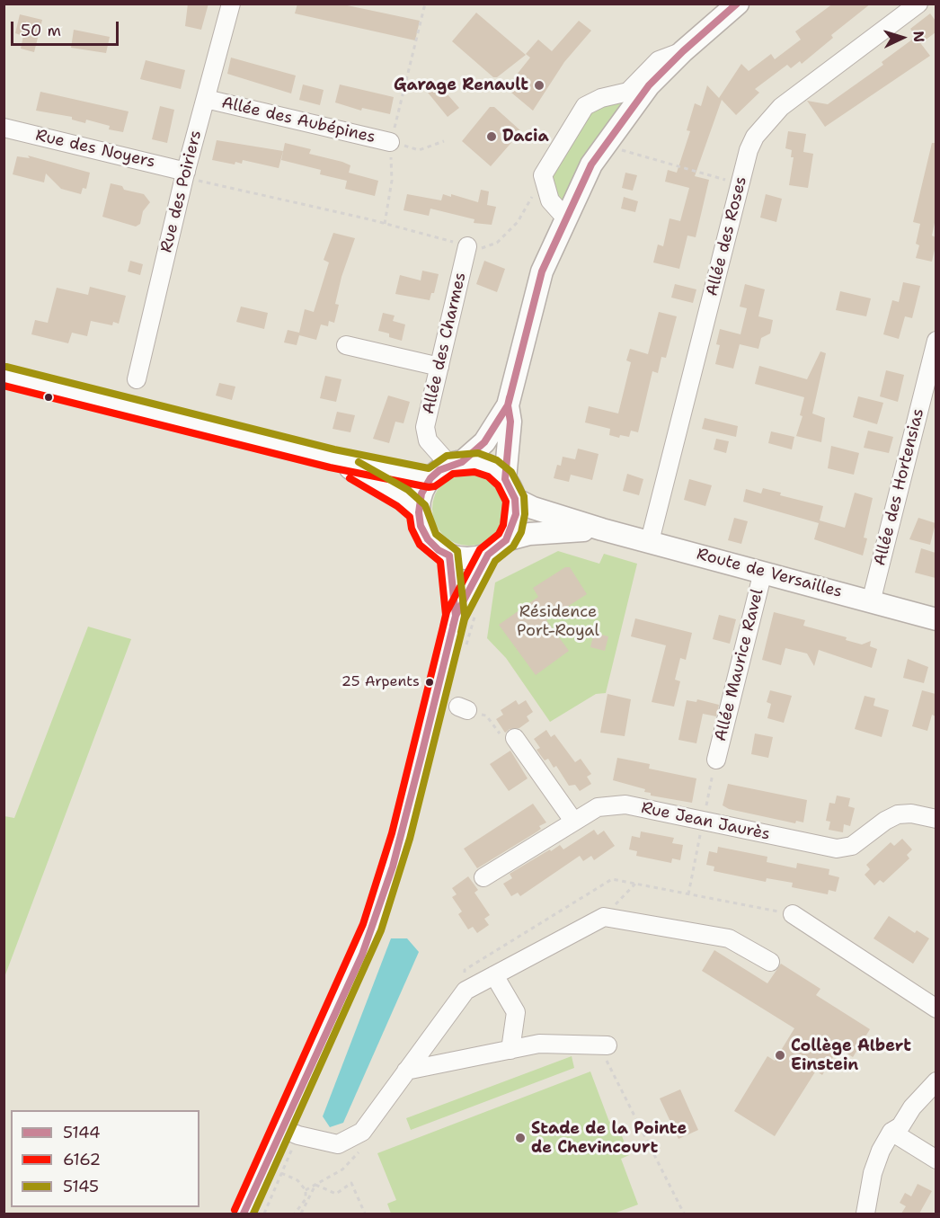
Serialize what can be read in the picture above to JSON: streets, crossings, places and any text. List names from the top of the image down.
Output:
{
  "streets": {
    "main road": ["Route de Versailles"],
    "street": [
      "Allée des Aubépines",
      "Rue des Noyers",
      "Rue des Poiriers",
      "Allée des Roses",
      "Allée des Charmes",
      "Allée des Hortensias",
      "Allée Maurice Ravel",
      "Rue Jean Jaurès"
    ]
  },
  "crossings": [
    ["Allée des Aubépines", "Rue des Poiriers"],
    ["Rue des Noyers", "Rue des Poiriers"],
    ["Allée des Roses", "Route de Versailles"],
    ["Allée des Charmes", "Route de Versailles"],
    ["Allée des Hortensias", "Route de Versailles"],
    ["Route de Versailles", "Allée Maurice Ravel"]
  ],
  "parks": ["Résidence Port-Royal"],
  "places": [
    "Garage Renault",
    "Dacia",
    "25 Arpents",
    "Collège Albert Einstein",
    "Stade de la Pointe de Chevincourt"
  ],
  "lines": ["transit line 5144", "transit line 5145", "transit line 6162"],
  "legend": ["5144", "6162", "5145"],
  "scale_bar": "50 m",
  "north": "right"
}
